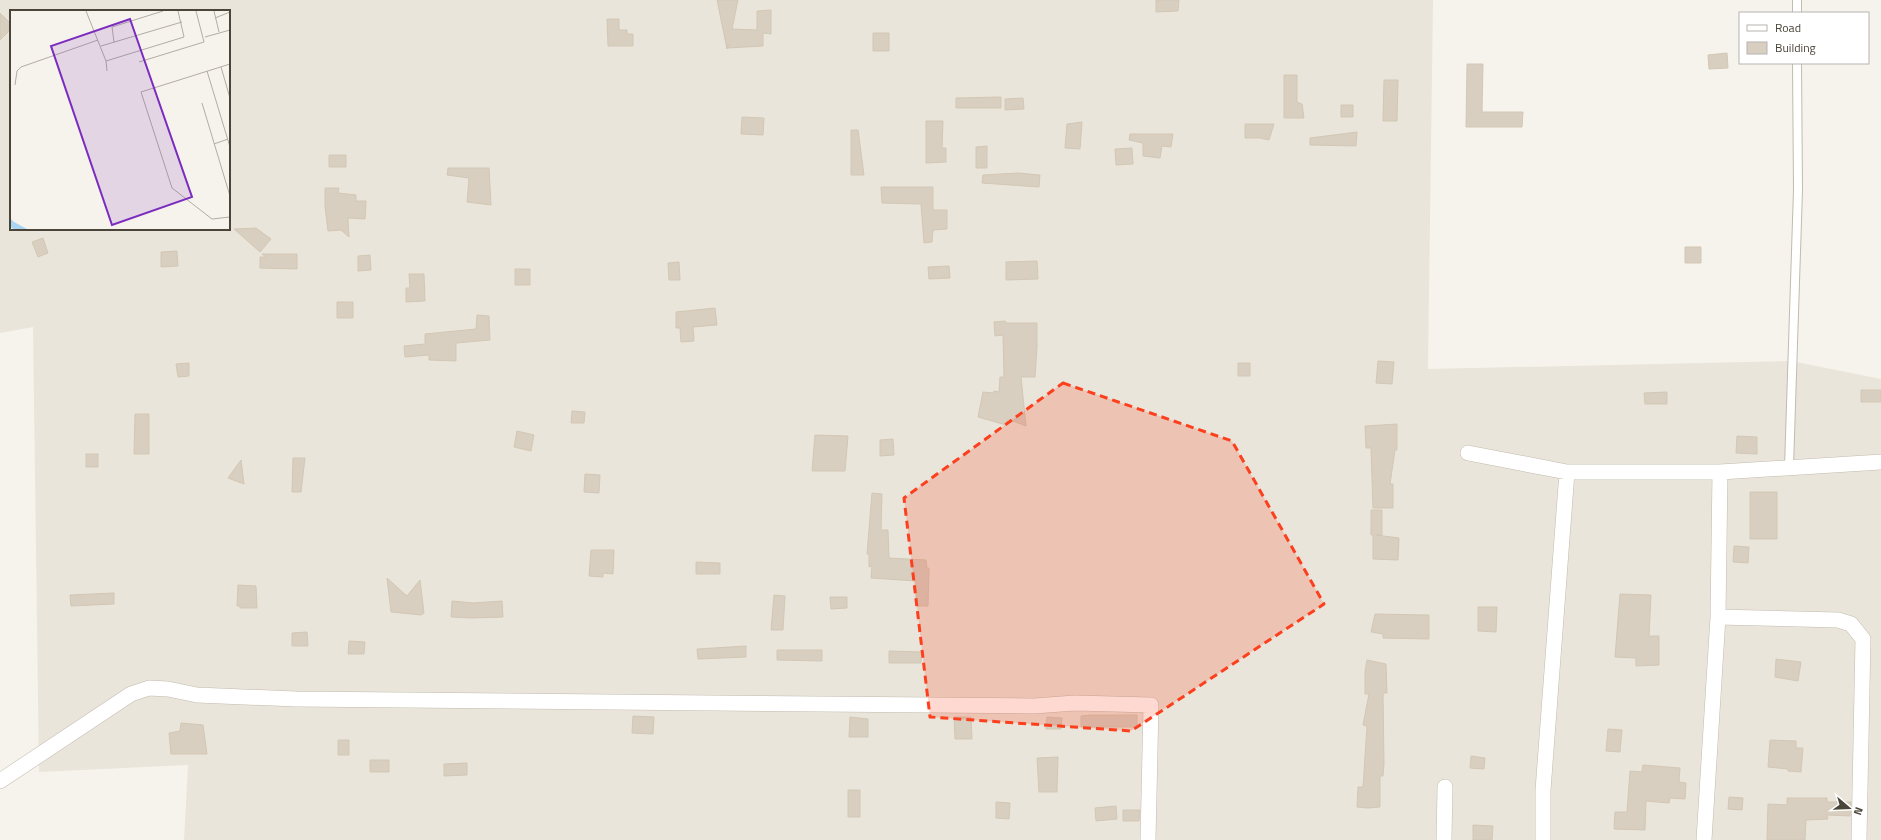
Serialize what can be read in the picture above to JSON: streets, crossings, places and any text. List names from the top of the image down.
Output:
{
  "legend": ["Road", "Building"],
  "north": "right"
}
